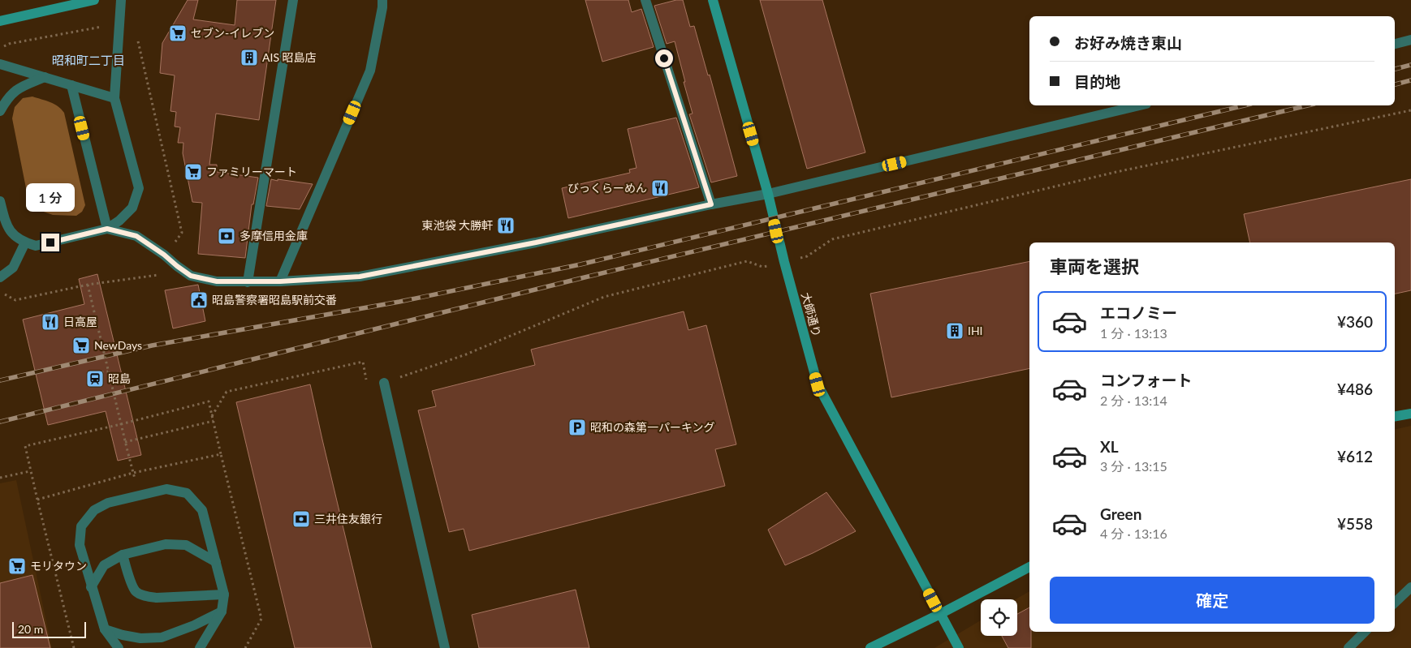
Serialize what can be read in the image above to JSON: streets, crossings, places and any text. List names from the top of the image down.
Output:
{
  "streets": {
    "street": ["大師通り"]
  },
  "districts": ["昭和町二丁目"],
  "places": {
    "supermarket": [
      "セブン-イレブン",
      "ファミリーマート",
      "NewDays",
      "モリタウン"
    ],
    "building": ["AIS 昭島店", "IHI"],
    "restaurant": ["びっくらーめん", "東池袋 大勝軒", "日高屋"],
    "bank": ["多摩信用金庫", "三井住友銀行"],
    "public building": ["昭島警察署昭島駅前交番"],
    "station": ["昭島"],
    "parking": ["昭和の森第一パーキング"]
  },
  "scale_bar": "20 m",
  "page": {
    "banner": ["お好み焼き東山", "目的地"],
    "bubble": "1 分",
    "heading": "車両を選択",
    "list": [
      {
        "name": "エコノミー",
        "note": "1 分 · 13:13",
        "value": "¥360"
      },
      {
        "name": "コンフォート",
        "note": "2 分 · 13:14",
        "value": "¥486"
      },
      {
        "name": "XL",
        "note": "3 分 · 13:15",
        "value": "¥612"
      },
      {
        "name": "Green",
        "note": "4 分 · 13:16",
        "value": "¥558"
      }
    ],
    "buttons": "確定",
    "scale": "20 m"
  }
}
